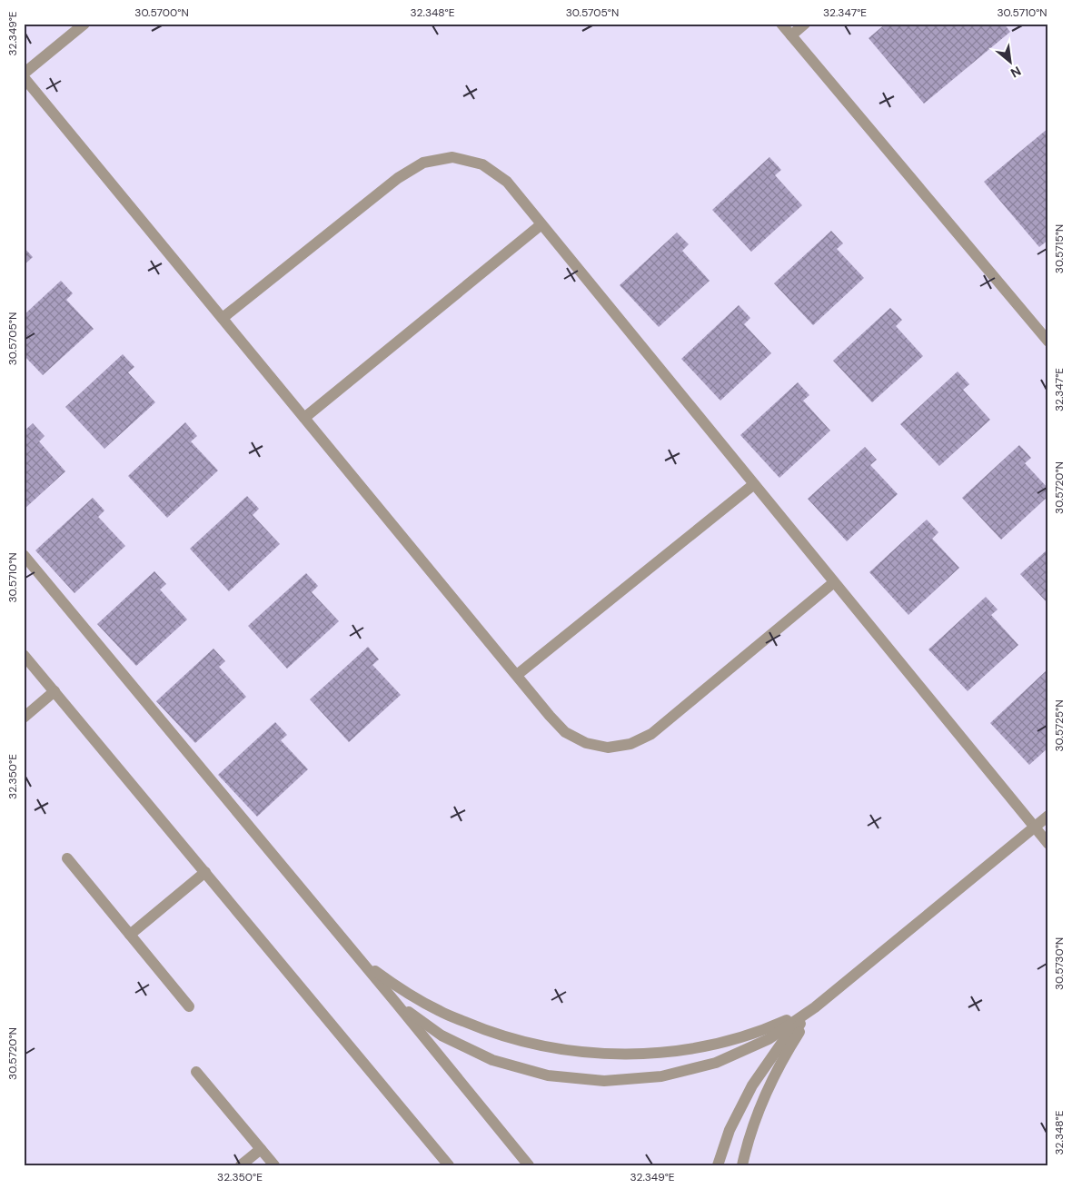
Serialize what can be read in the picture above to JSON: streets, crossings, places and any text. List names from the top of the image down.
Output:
{
  "north": "bottom right",
  "coordinates": [
    "30.5700°N",
    "32.348°E",
    "30.5705°N",
    "32.347°E",
    "30.5710°N",
    "32.349°E",
    "30.5715°N",
    "30.5720°N",
    "30.5725°N",
    "32.350°E",
    "30.5730°N"
  ]
}
